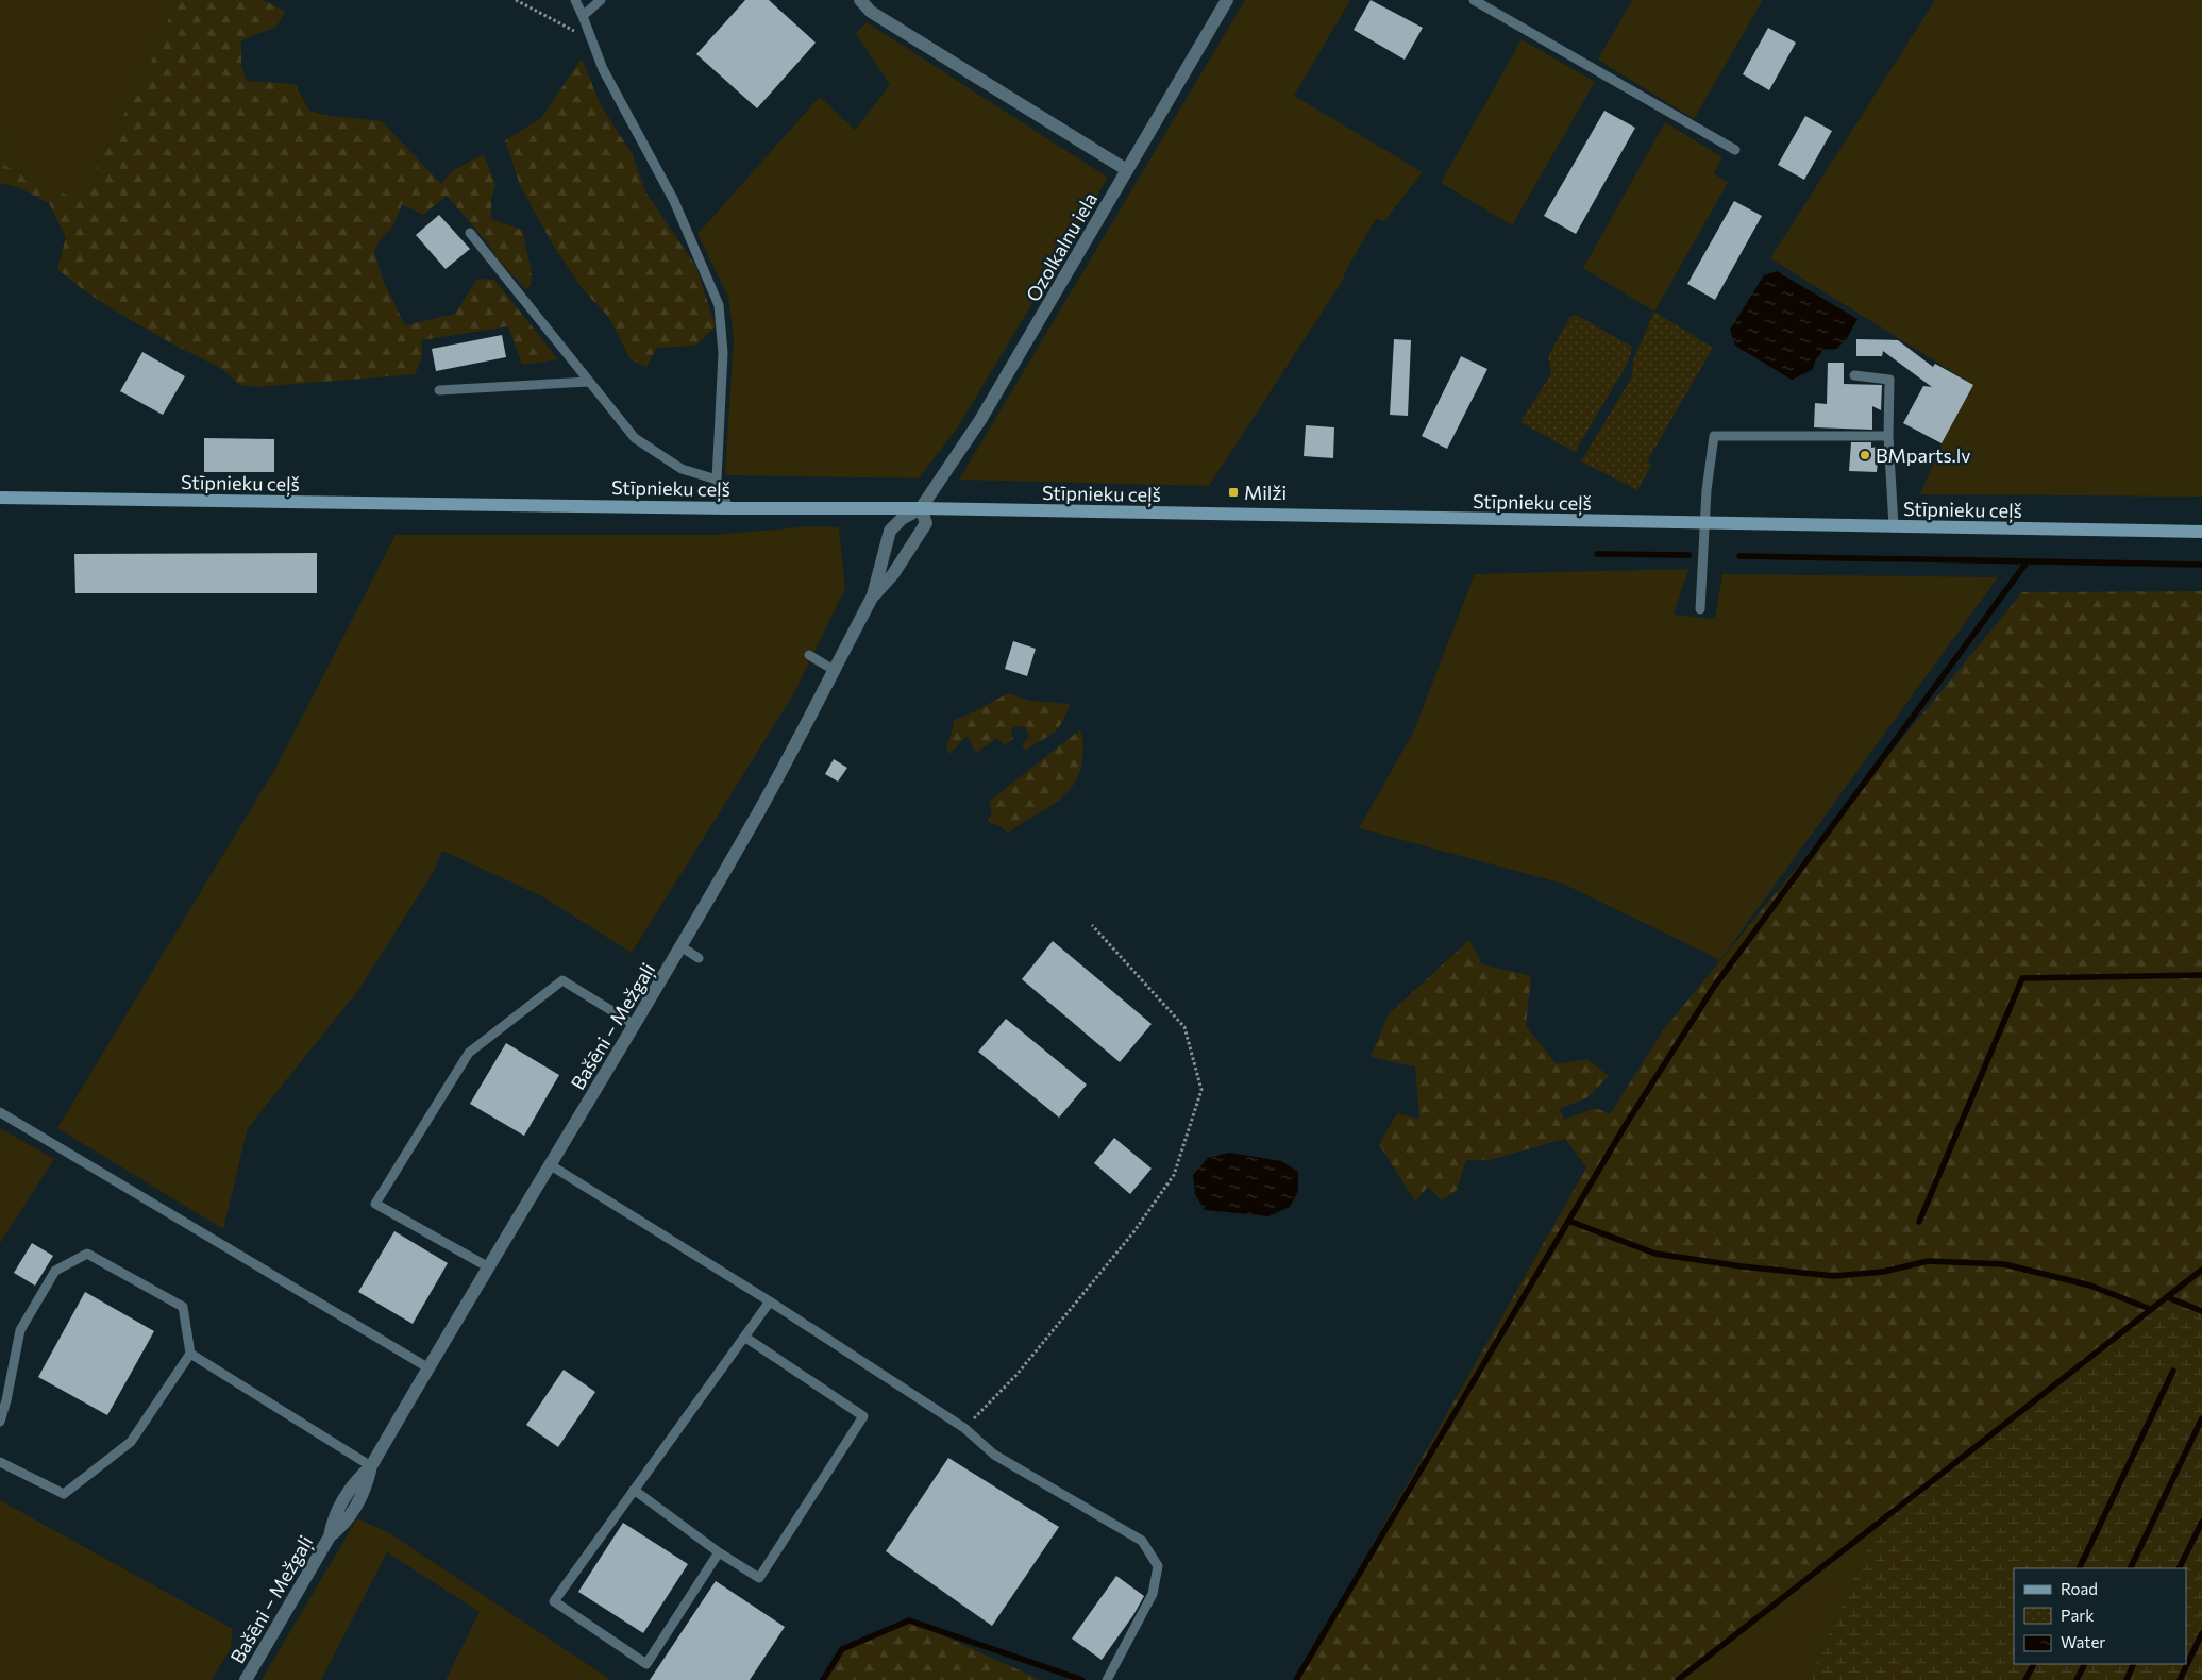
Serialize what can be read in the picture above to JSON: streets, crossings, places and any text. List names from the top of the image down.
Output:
{
  "streets": {
    "main road": ["Stīpnieku ceļš"],
    "street": ["Ozolkalnu iela", "Bašēni – Mežgaļi"]
  },
  "crossings": [
    ["Ozolkalnu iela", "Stīpnieku ceļš"],
    ["Ozolkalnu iela", "Bašēni – Mežgaļi"],
    ["Stīpnieku ceļš", "Bašēni – Mežgaļi"]
  ],
  "places": {
    "other": ["BMparts.lv"],
    "transit": ["Milži"]
  },
  "legend": ["Road", "Park", "Water"]
}
